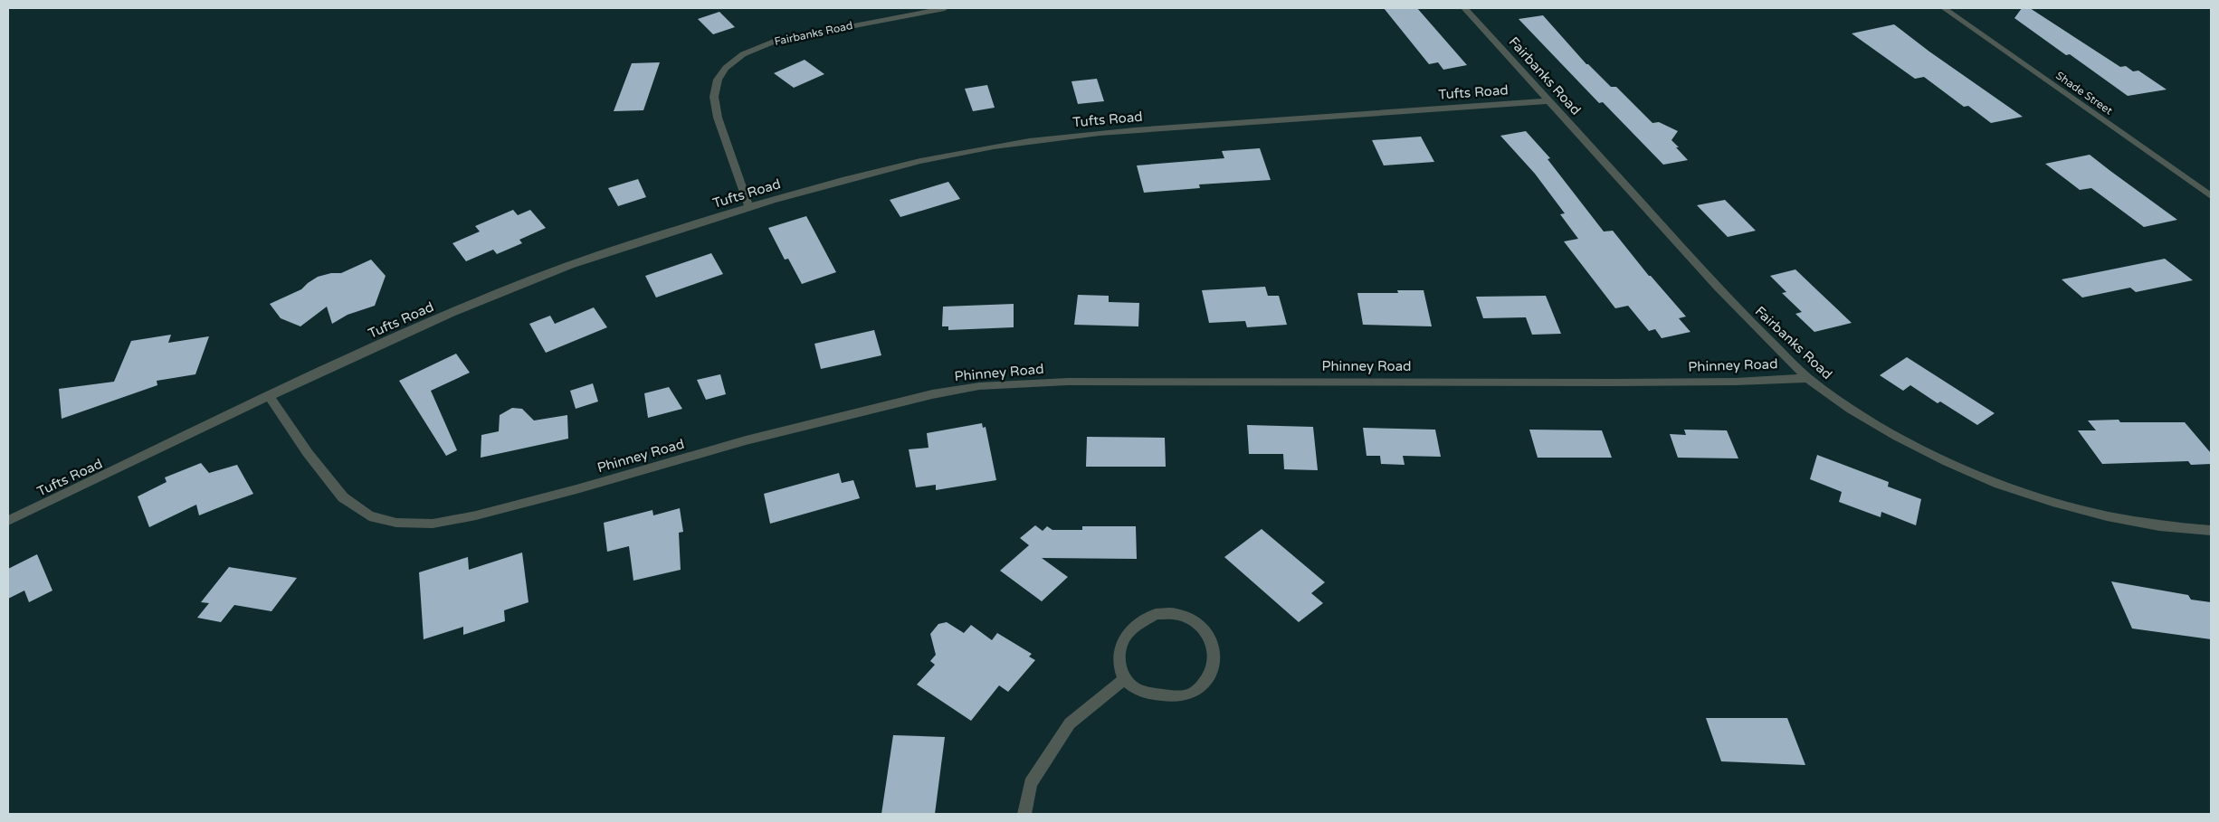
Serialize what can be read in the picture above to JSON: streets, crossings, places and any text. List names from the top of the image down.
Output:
{
  "streets": {
    "street": [
      "Fairbanks Road",
      "Tufts Road",
      "Shade Street",
      "Phinney Road"
    ]
  },
  "crossings": [
    ["Fairbanks Road", "Tufts Road"],
    ["Fairbanks Road", "Phinney Road"],
    ["Tufts Road", "Phinney Road"]
  ]
}
